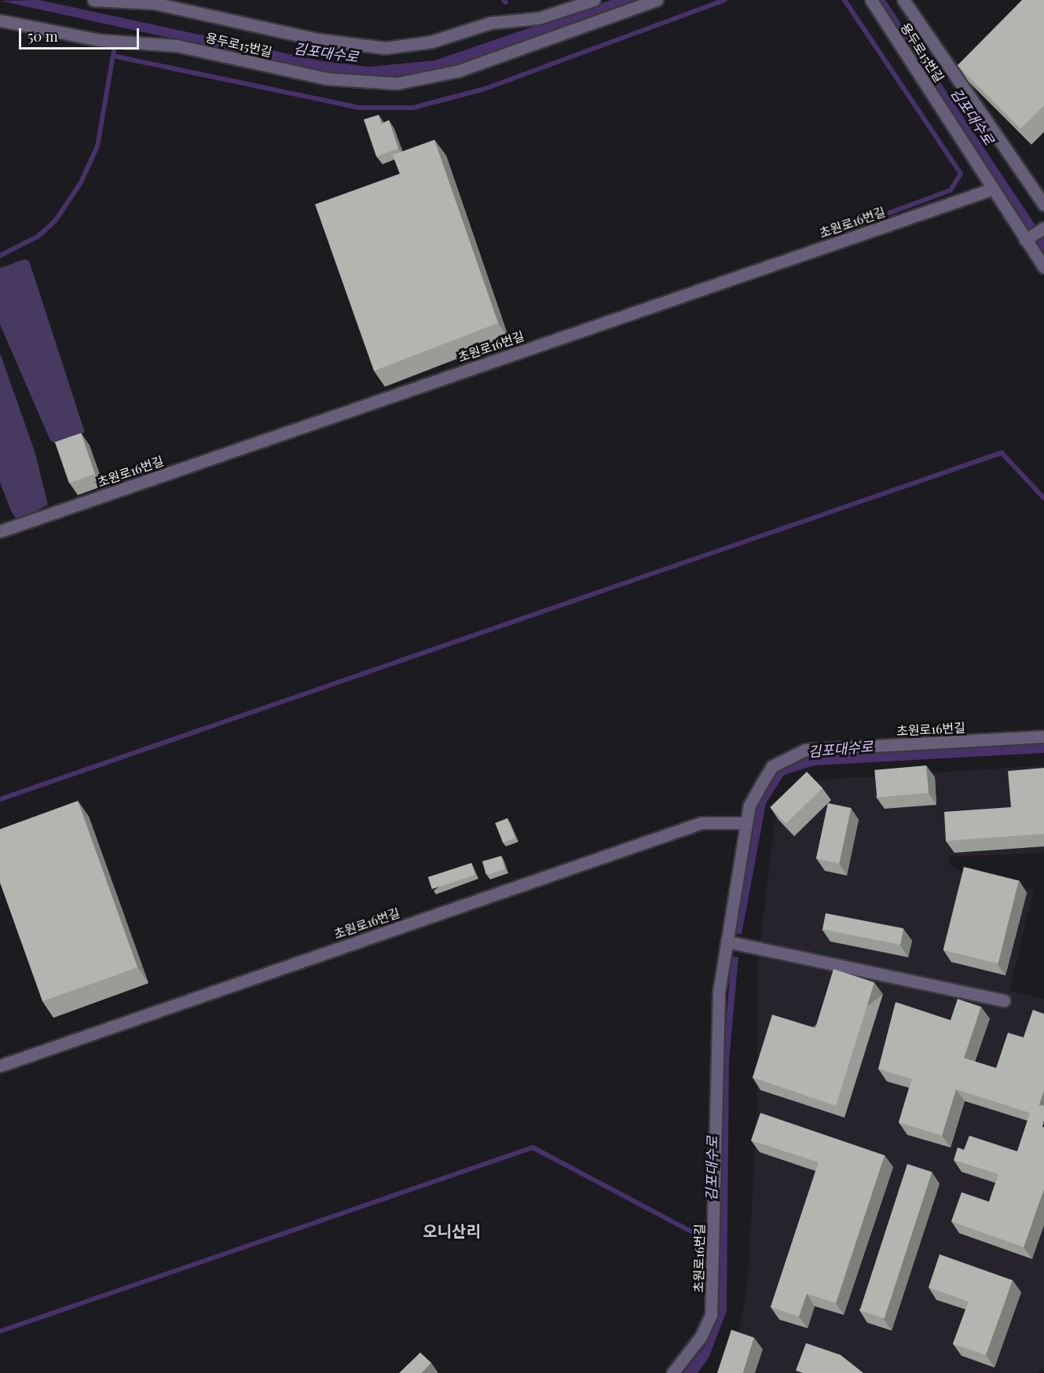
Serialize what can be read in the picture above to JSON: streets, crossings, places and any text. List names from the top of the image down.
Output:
{
  "streets": {
    "lane": ["용두로15번길", "초원로16번길"]
  },
  "crossings": [
    ["용두로15번길", "초원로16번길"]
  ],
  "districts": ["오니산리"],
  "water": ["김포대수로"],
  "scale_bar": "50 m"
}
